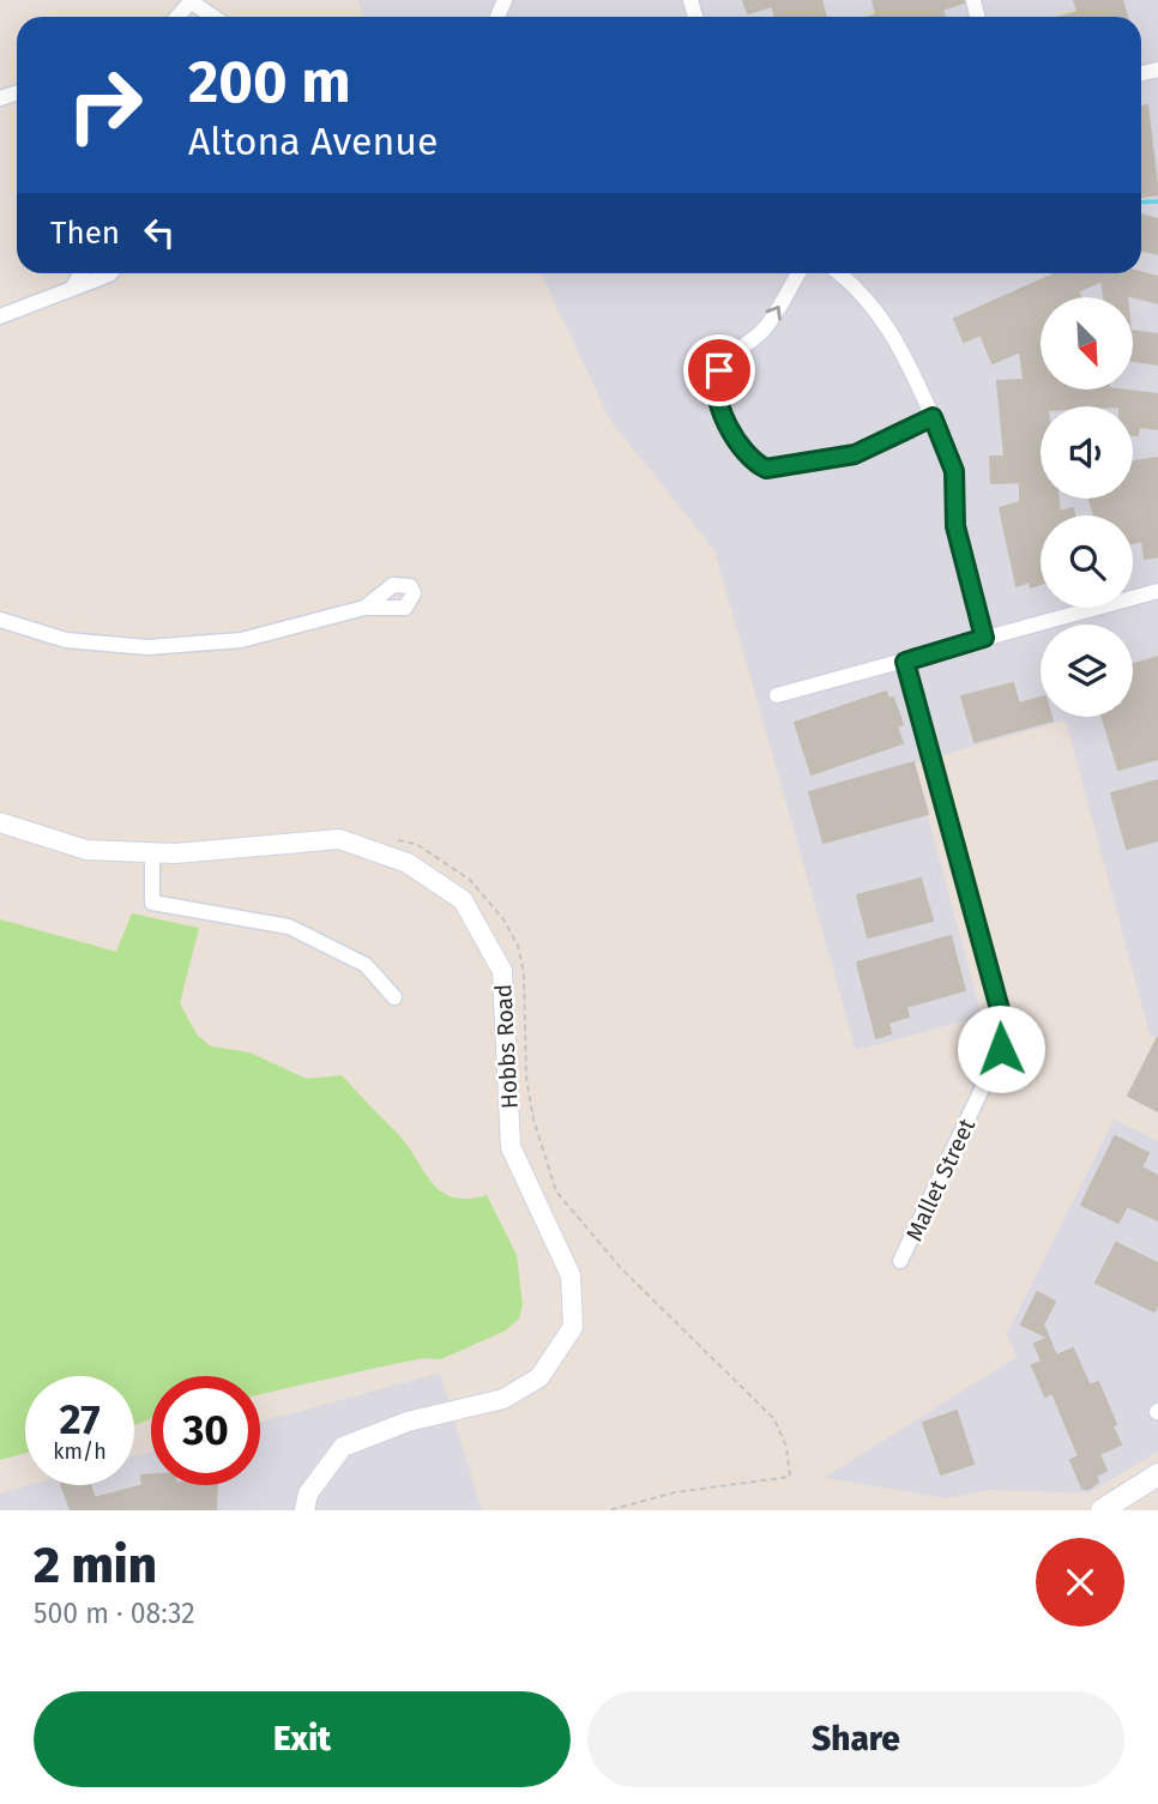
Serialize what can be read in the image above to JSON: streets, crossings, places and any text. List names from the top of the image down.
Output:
{
  "streets": {
    "street": ["Hobbs Road", "Mallet Street"]
  },
  "north": "bottom right",
  "page": {
    "turn": ["200 m", "Altona Avenue"],
    "then": "Then",
    "speed": "27 km/h",
    "limit": "30",
    "heading": ["2 min", "500 m · 08:32"],
    "buttons": ["Exit", "Share"]
  }
}
